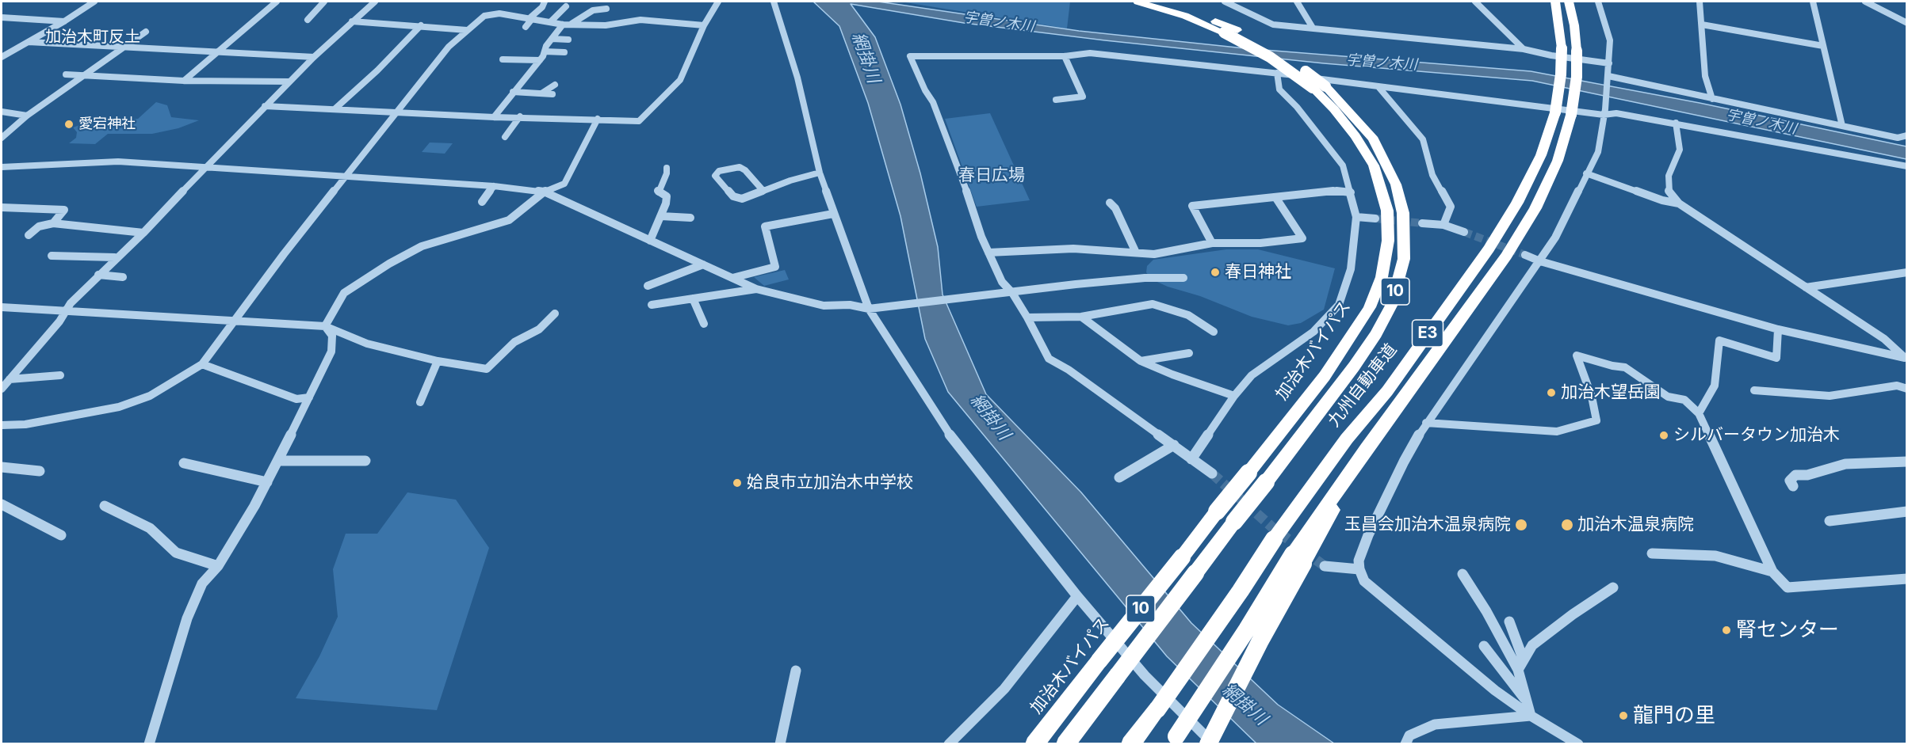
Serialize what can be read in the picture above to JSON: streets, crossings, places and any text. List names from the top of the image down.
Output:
{
  "streets": {
    "highway": [
      "10",
      "E3",
      "加治木バイパス",
      "九州自動車道"
    ]
  },
  "districts": ["加治木町反土"],
  "water": ["宇曽ノ木川", "網掛川"],
  "parks": ["春日広場"],
  "places": [
    "愛宕神社",
    "春日神社",
    "加治木望岳園",
    "シルバータウン加治木",
    "姶良市立加治木中学校",
    "玉昌会加治木温泉病院",
    "加治木温泉病院",
    "腎センター",
    "龍門の里"
  ]
}
